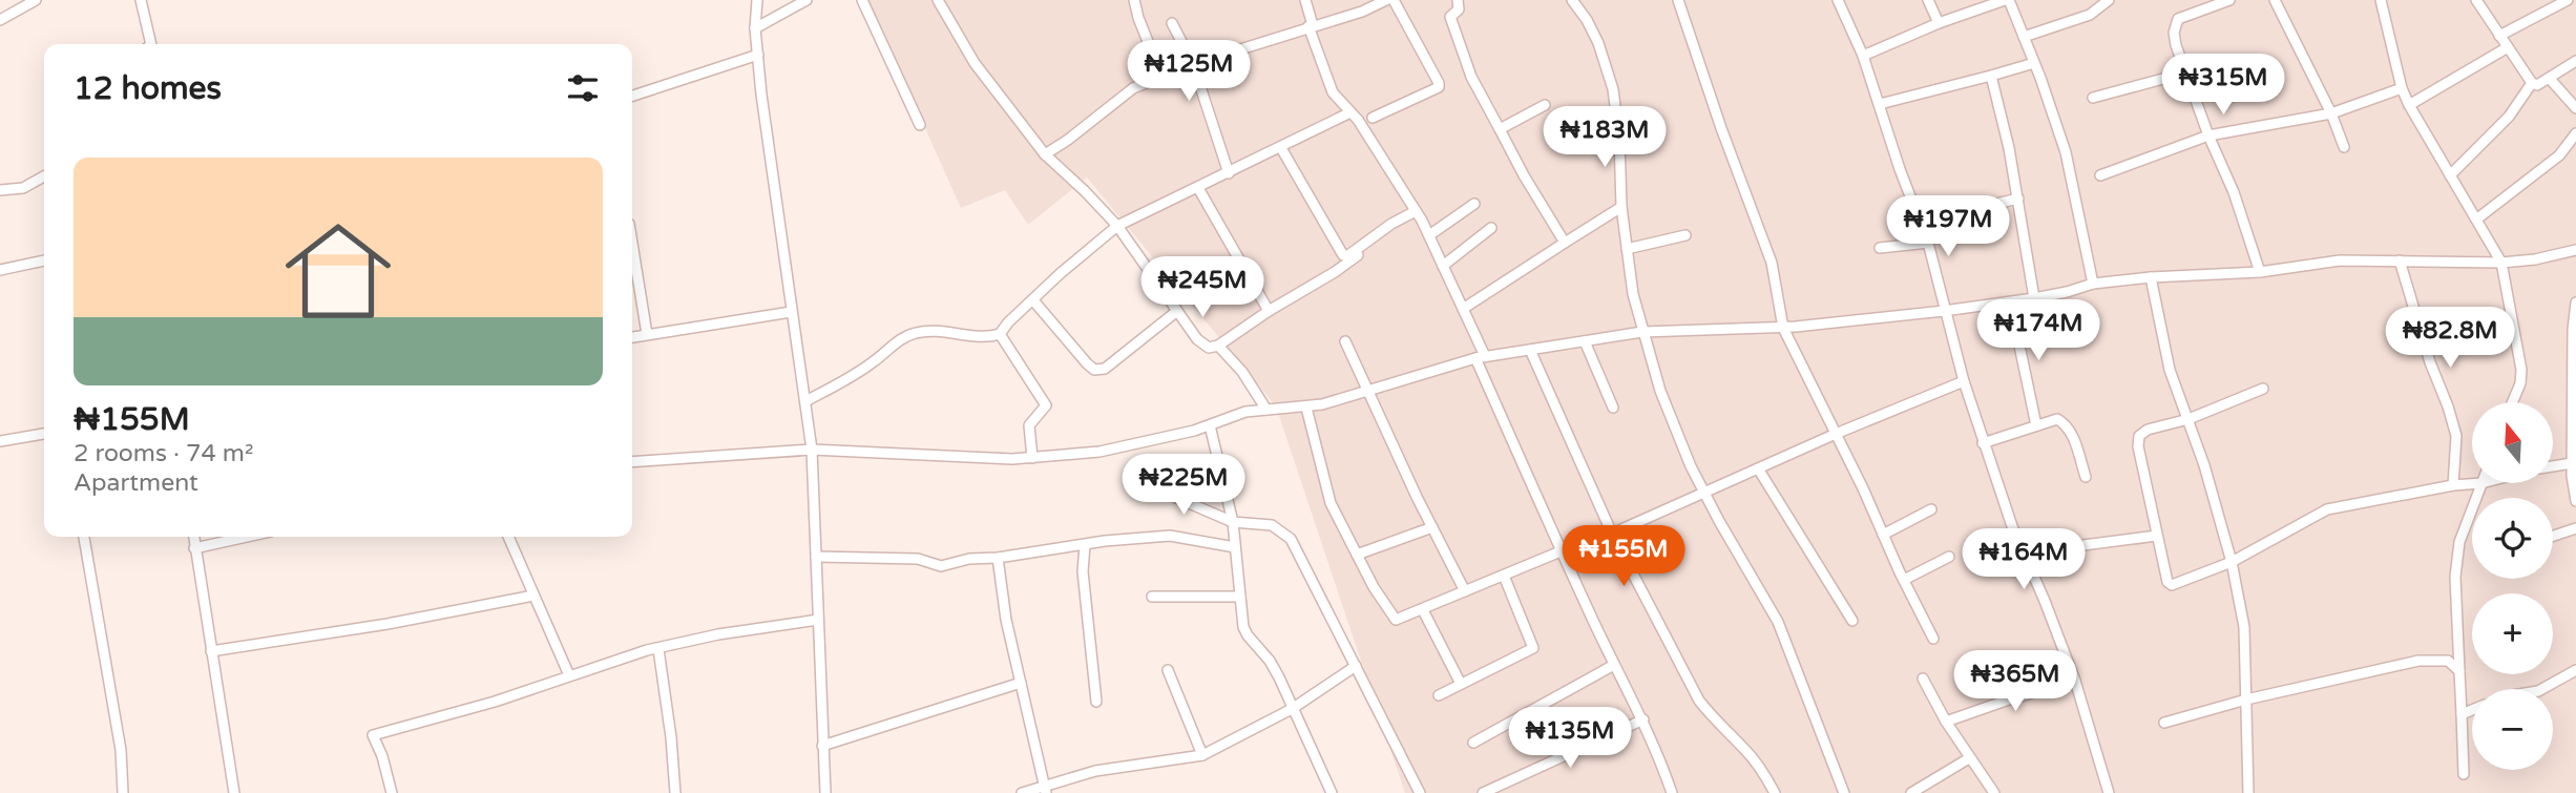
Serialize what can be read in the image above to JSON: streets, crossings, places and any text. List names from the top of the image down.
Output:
{
  "north": "top",
  "page": {
    "price": [
      "₦125M",
      "₦315M",
      "₦183M",
      "₦197M",
      "₦245M",
      "₦174M",
      "₦82.8M",
      "₦225M",
      "₦155M",
      "₦164M",
      "₦365M",
      "₦135M"
    ],
    "heading": "12 homes",
    "list": [
      {
        "name": "₦155M",
        "note": "2 rooms · 74 m² · Apartment"
      }
    ],
    "map_buttons": ["+", "−"]
  }
}
